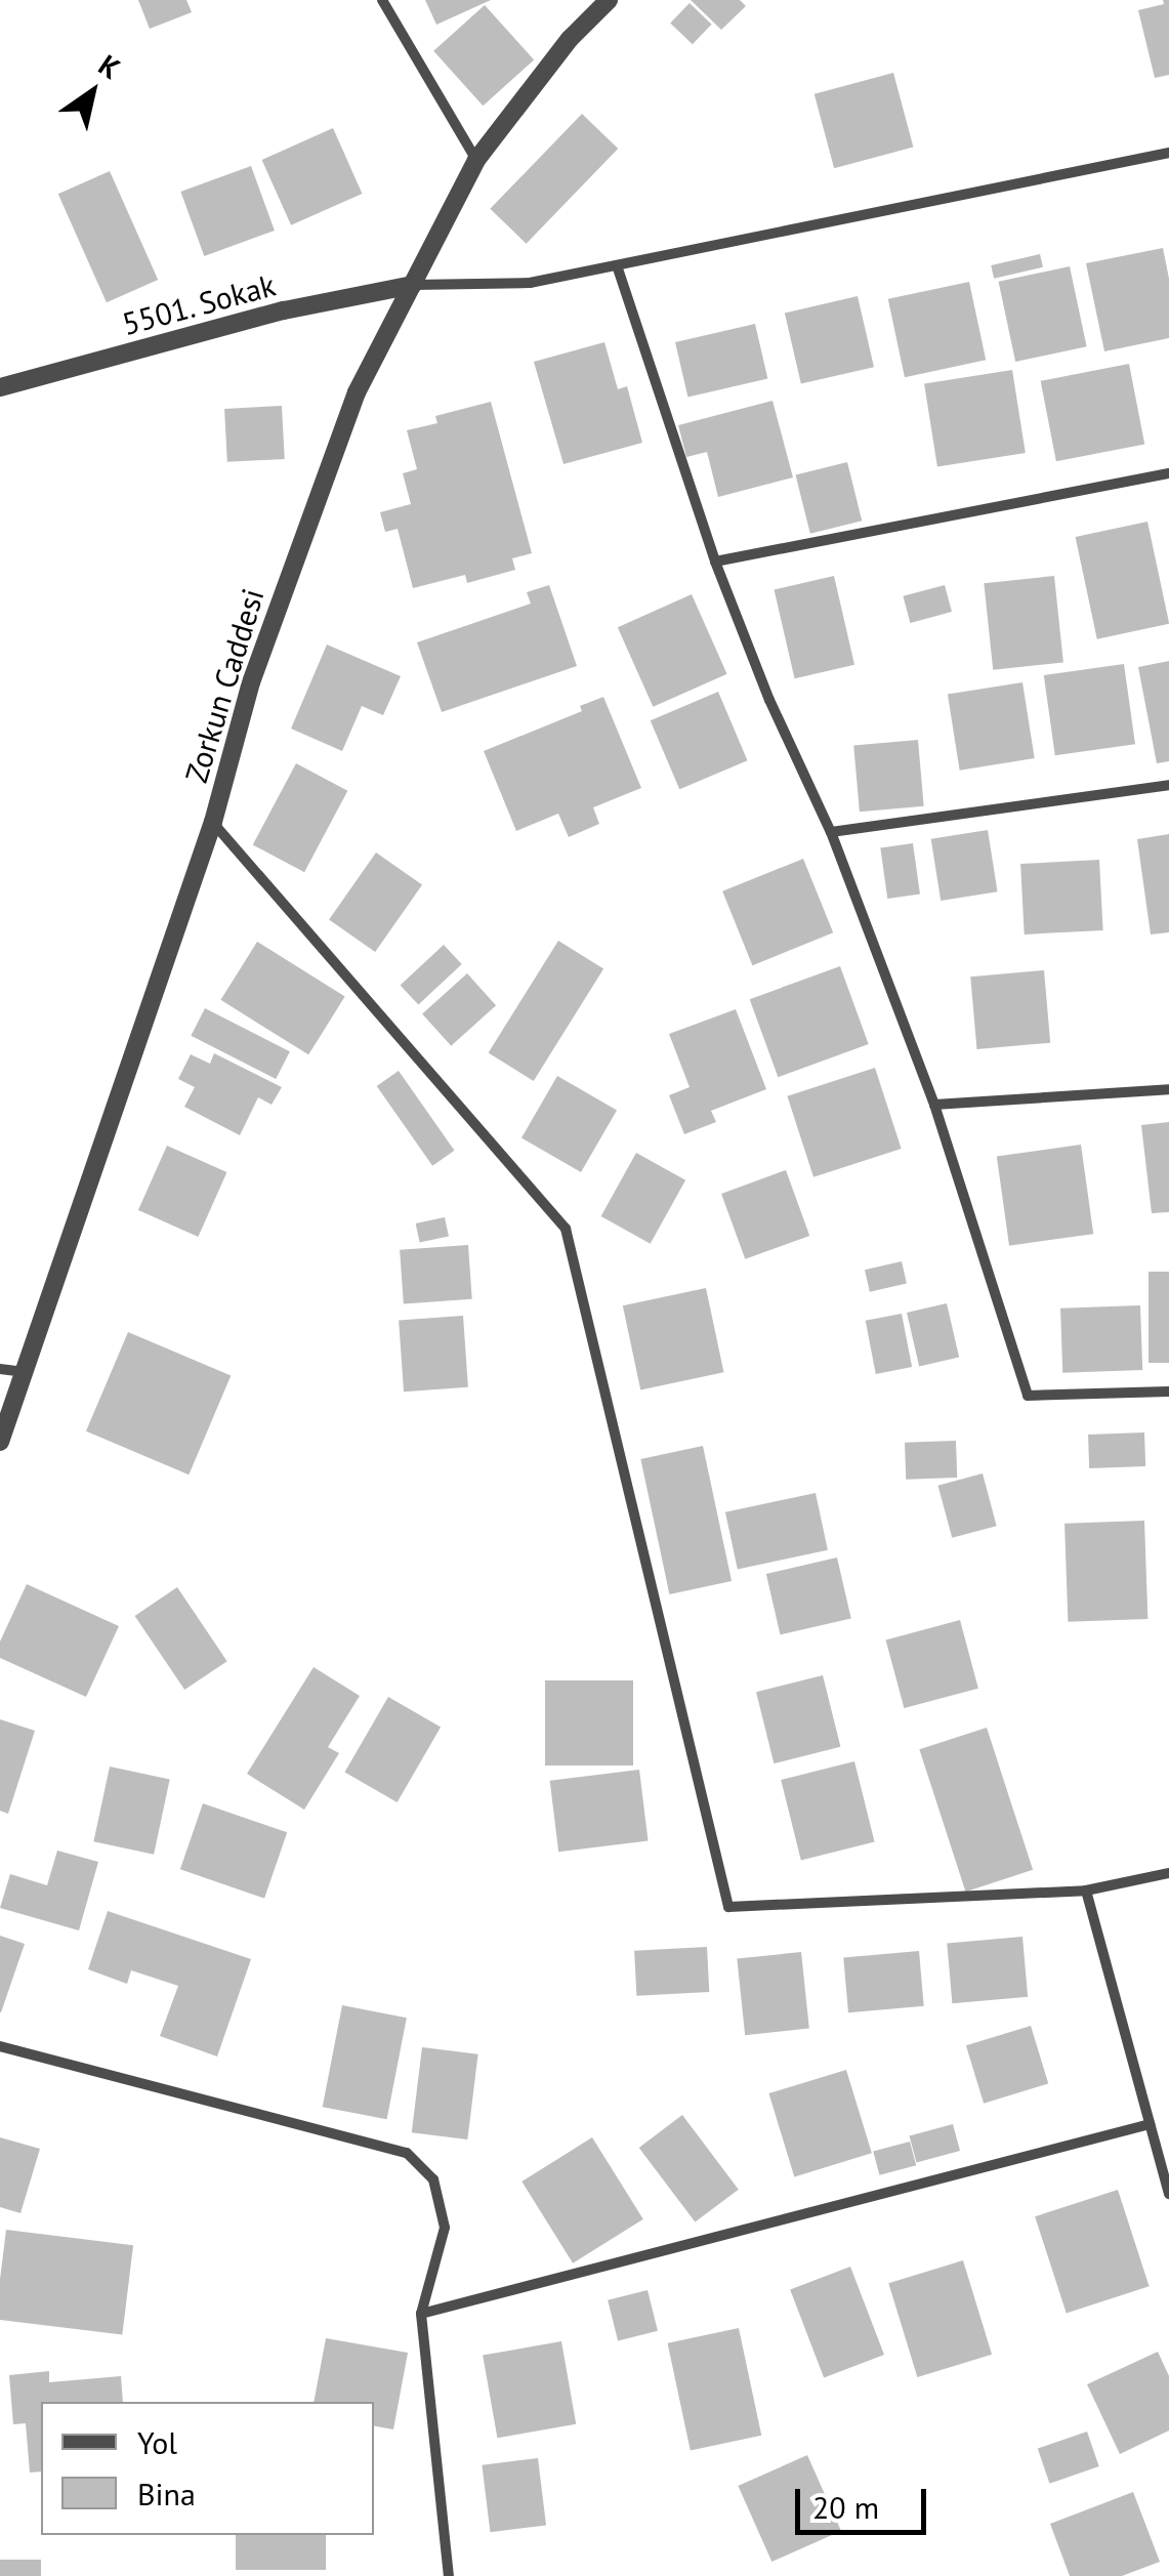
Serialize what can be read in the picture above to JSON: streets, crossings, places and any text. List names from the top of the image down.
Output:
{
  "streets": {
    "street": ["5501. Sokak", "Zorkun Caddesi"]
  },
  "crossings": [
    ["5501. Sokak", "Zorkun Caddesi"]
  ],
  "legend": ["Yol", "Bina"],
  "scale_bar": "20 m",
  "north": "top right"
}
